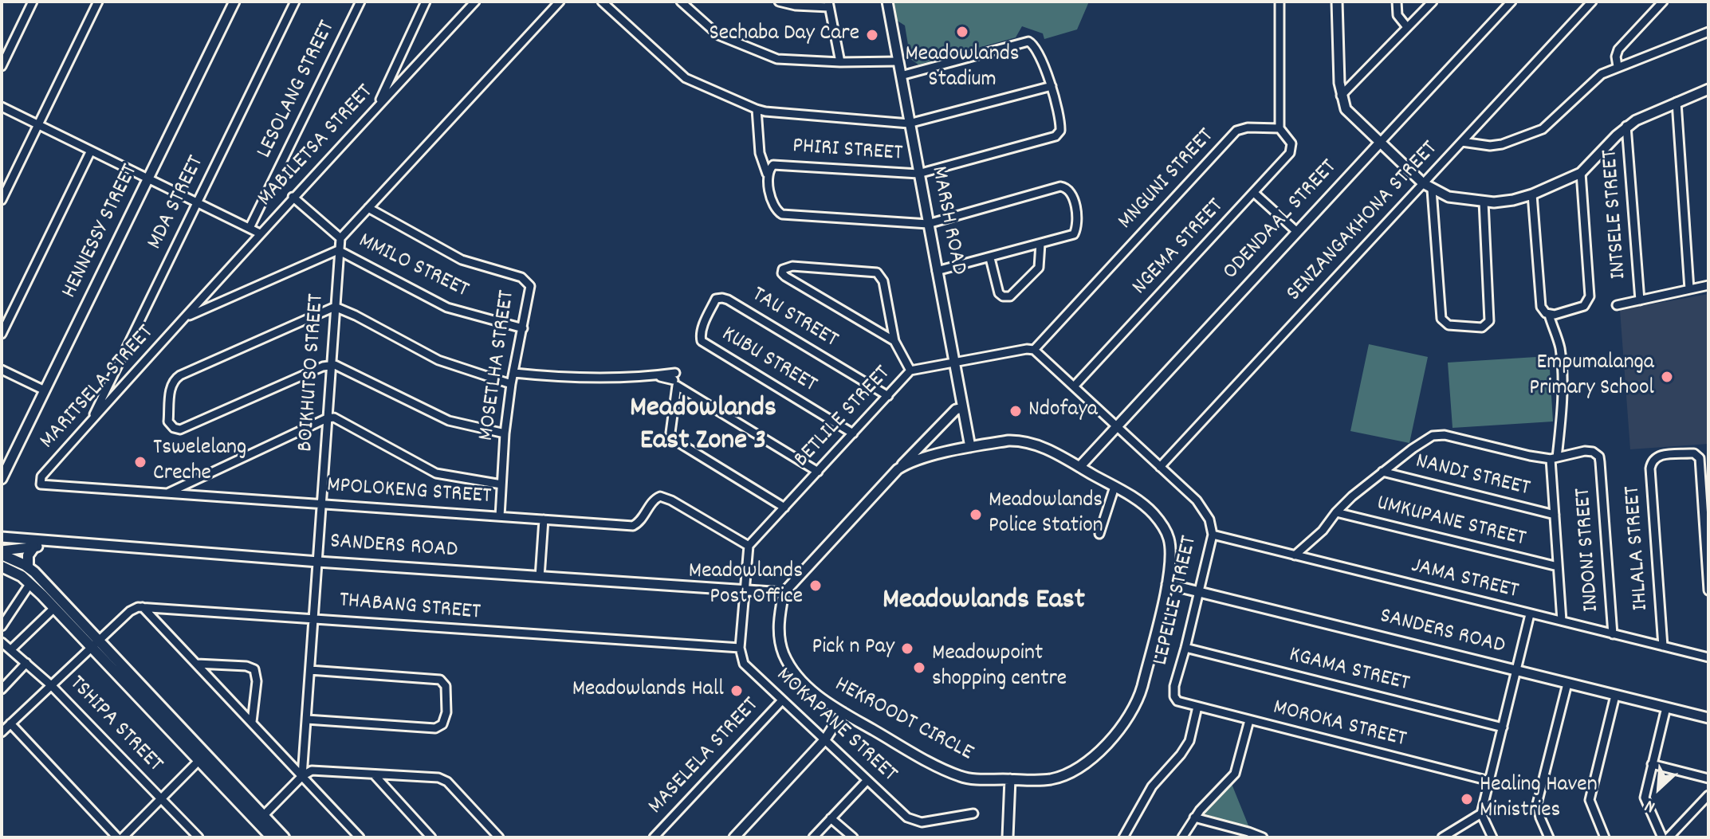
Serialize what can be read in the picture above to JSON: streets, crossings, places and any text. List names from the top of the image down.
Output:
{
  "streets": {
    "street": [
      "LESOLANG STREET",
      "MABILETSA STREET",
      "PHIRI STREET",
      "MNGUNI STREET",
      "MDA STREET",
      "INTSELE STREET",
      "MARSH ROAD",
      "ODENDAAL STREET",
      "SENZANGAKHONA STREET",
      "HENNESSY STREET",
      "NGEMA STREET",
      "MMILO STREET",
      "TAU STREET",
      "KUBU STREET",
      "MOSETLHA STREET",
      "BOIKHUTSO STREET",
      "MARITSELA STREET",
      "BETLILE STREET",
      "NANDI STREET",
      "MPOLOKENG STREET",
      "UMKUPANE STREET",
      "SANDERS ROAD",
      "IHLALA STREET",
      "INDONI STREET",
      "JAMA STREET",
      "LEPELLE STREET",
      "THABANG STREET",
      "KGAMA STREET",
      "HEKROODT CIRCLE",
      "TSHIPA STREET",
      "MOROKA STREET",
      "MOKAPANE STREET",
      "MASELELA STREET"
    ]
  },
  "crossings": [
    ["MABILETSA STREET", "MMILO STREET"],
    ["MABILETSA STREET", "MARITSELA STREET"],
    ["PHIRI STREET", "MARSH ROAD"],
    ["MNGUNI STREET", "NGEMA STREET"],
    ["MNGUNI STREET", "BETLILE STREET"],
    ["MDA STREET", "MARITSELA STREET"],
    ["MARSH ROAD", "BETLILE STREET"],
    ["MARSH ROAD", "HEKROODT CIRCLE"],
    ["ODENDAAL STREET", "LEPELLE STREET"],
    ["ODENDAAL STREET", "HEKROODT CIRCLE"],
    ["SENZANGAKHONA STREET", "LEPELLE STREET"],
    ["MMILO STREET", "MOSETLHA STREET"],
    ["MMILO STREET", "BOIKHUTSO STREET"],
    ["MMILO STREET", "MARITSELA STREET"],
    ["TAU STREET", "KUBU STREET"],
    ["TAU STREET", "BETLILE STREET"],
    ["KUBU STREET", "BETLILE STREET"],
    ["MOSETLHA STREET", "MPOLOKENG STREET"],
    ["BOIKHUTSO STREET", "MPOLOKENG STREET"],
    ["BOIKHUTSO STREET", "SANDERS ROAD"],
    ["BOIKHUTSO STREET", "THABANG STREET"],
    ["MARITSELA STREET", "MPOLOKENG STREET"],
    ["BETLILE STREET", "MPOLOKENG STREET"],
    ["NANDI STREET", "UMKUPANE STREET"],
    ["UMKUPANE STREET", "INDONI STREET"],
    ["UMKUPANE STREET", "JAMA STREET"],
    ["SANDERS ROAD", "LEPELLE STREET"],
    ["SANDERS ROAD", "HEKROODT CIRCLE"],
    ["IHLALA STREET", "JAMA STREET"],
    ["INDONI STREET", "JAMA STREET"],
    ["JAMA STREET", "LEPELLE STREET"],
    ["LEPELLE STREET", "KGAMA STREET"],
    ["LEPELLE STREET", "MOROKA STREET"],
    ["THABANG STREET", "MOKAPANE STREET"],
    ["MOKAPANE STREET", "MASELELA STREET"]
  ],
  "districts": ["Meadowlands East Zone 3", "Meadowlands East"],
  "places": [
    "Meadowlands Stadium",
    "Sechaba Day Care",
    "Empumalanga Primary School",
    "Ndofaya",
    "Tswelelang Creche",
    "Meadowlands Police Station",
    "Meadowlands Post Office",
    "Pick n Pay",
    "Meadowpoint shopping centre",
    "Meadowlands Hall",
    "Healing Haven Ministries"
  ],
  "north": "bottom left"
}
